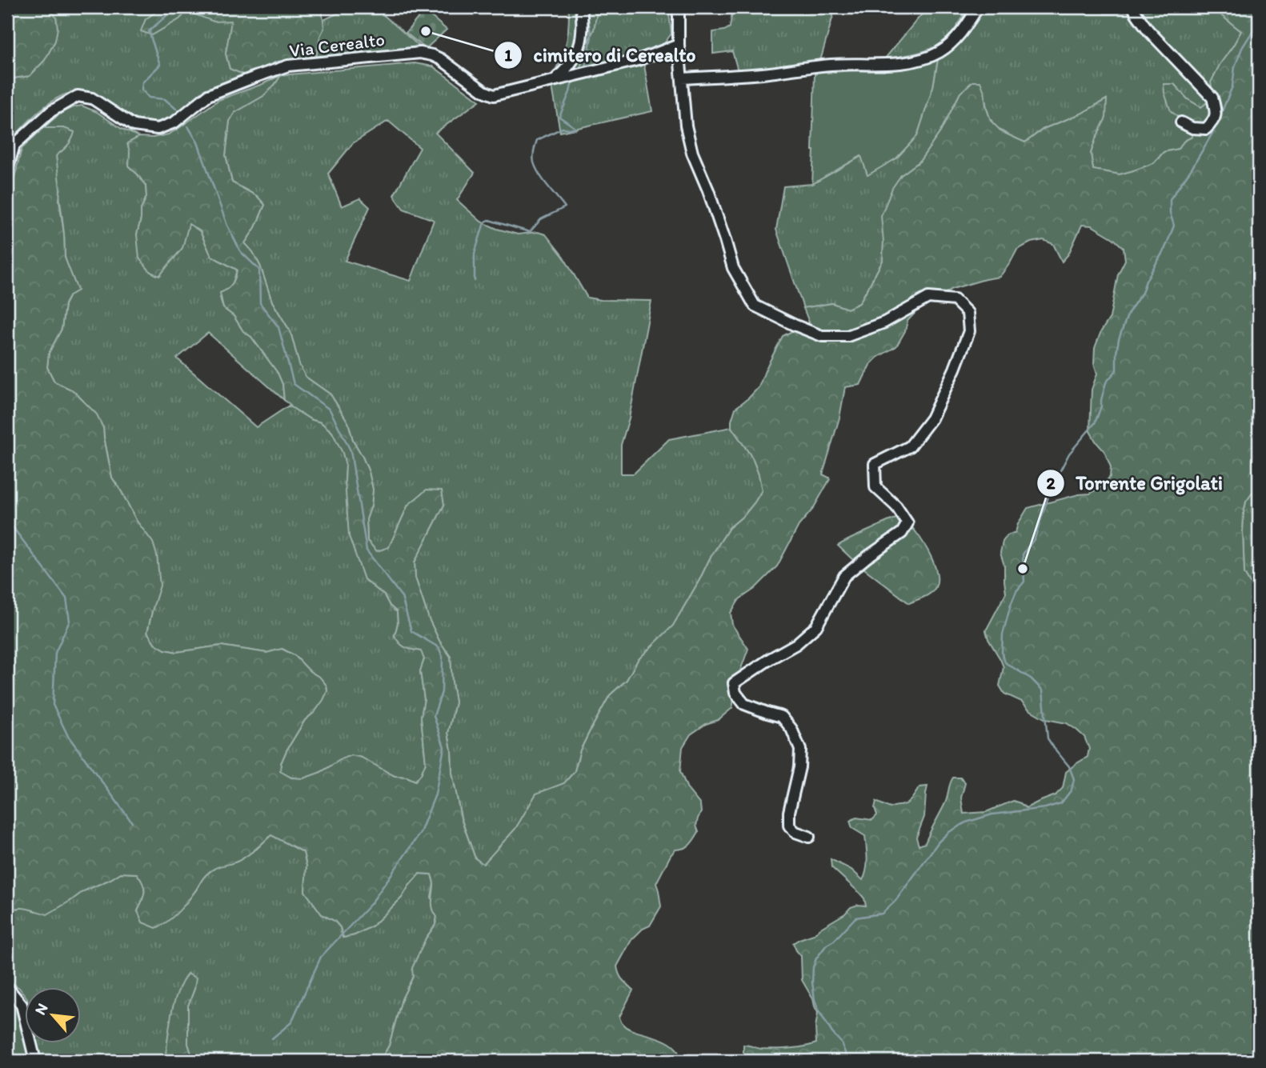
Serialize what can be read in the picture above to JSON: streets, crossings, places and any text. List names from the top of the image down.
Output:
{
  "streets": {
    "street": ["Via Cerealto"]
  },
  "places": ["cimitero di Cerealto", "Torrente Grigolati"],
  "north": "top left"
}
